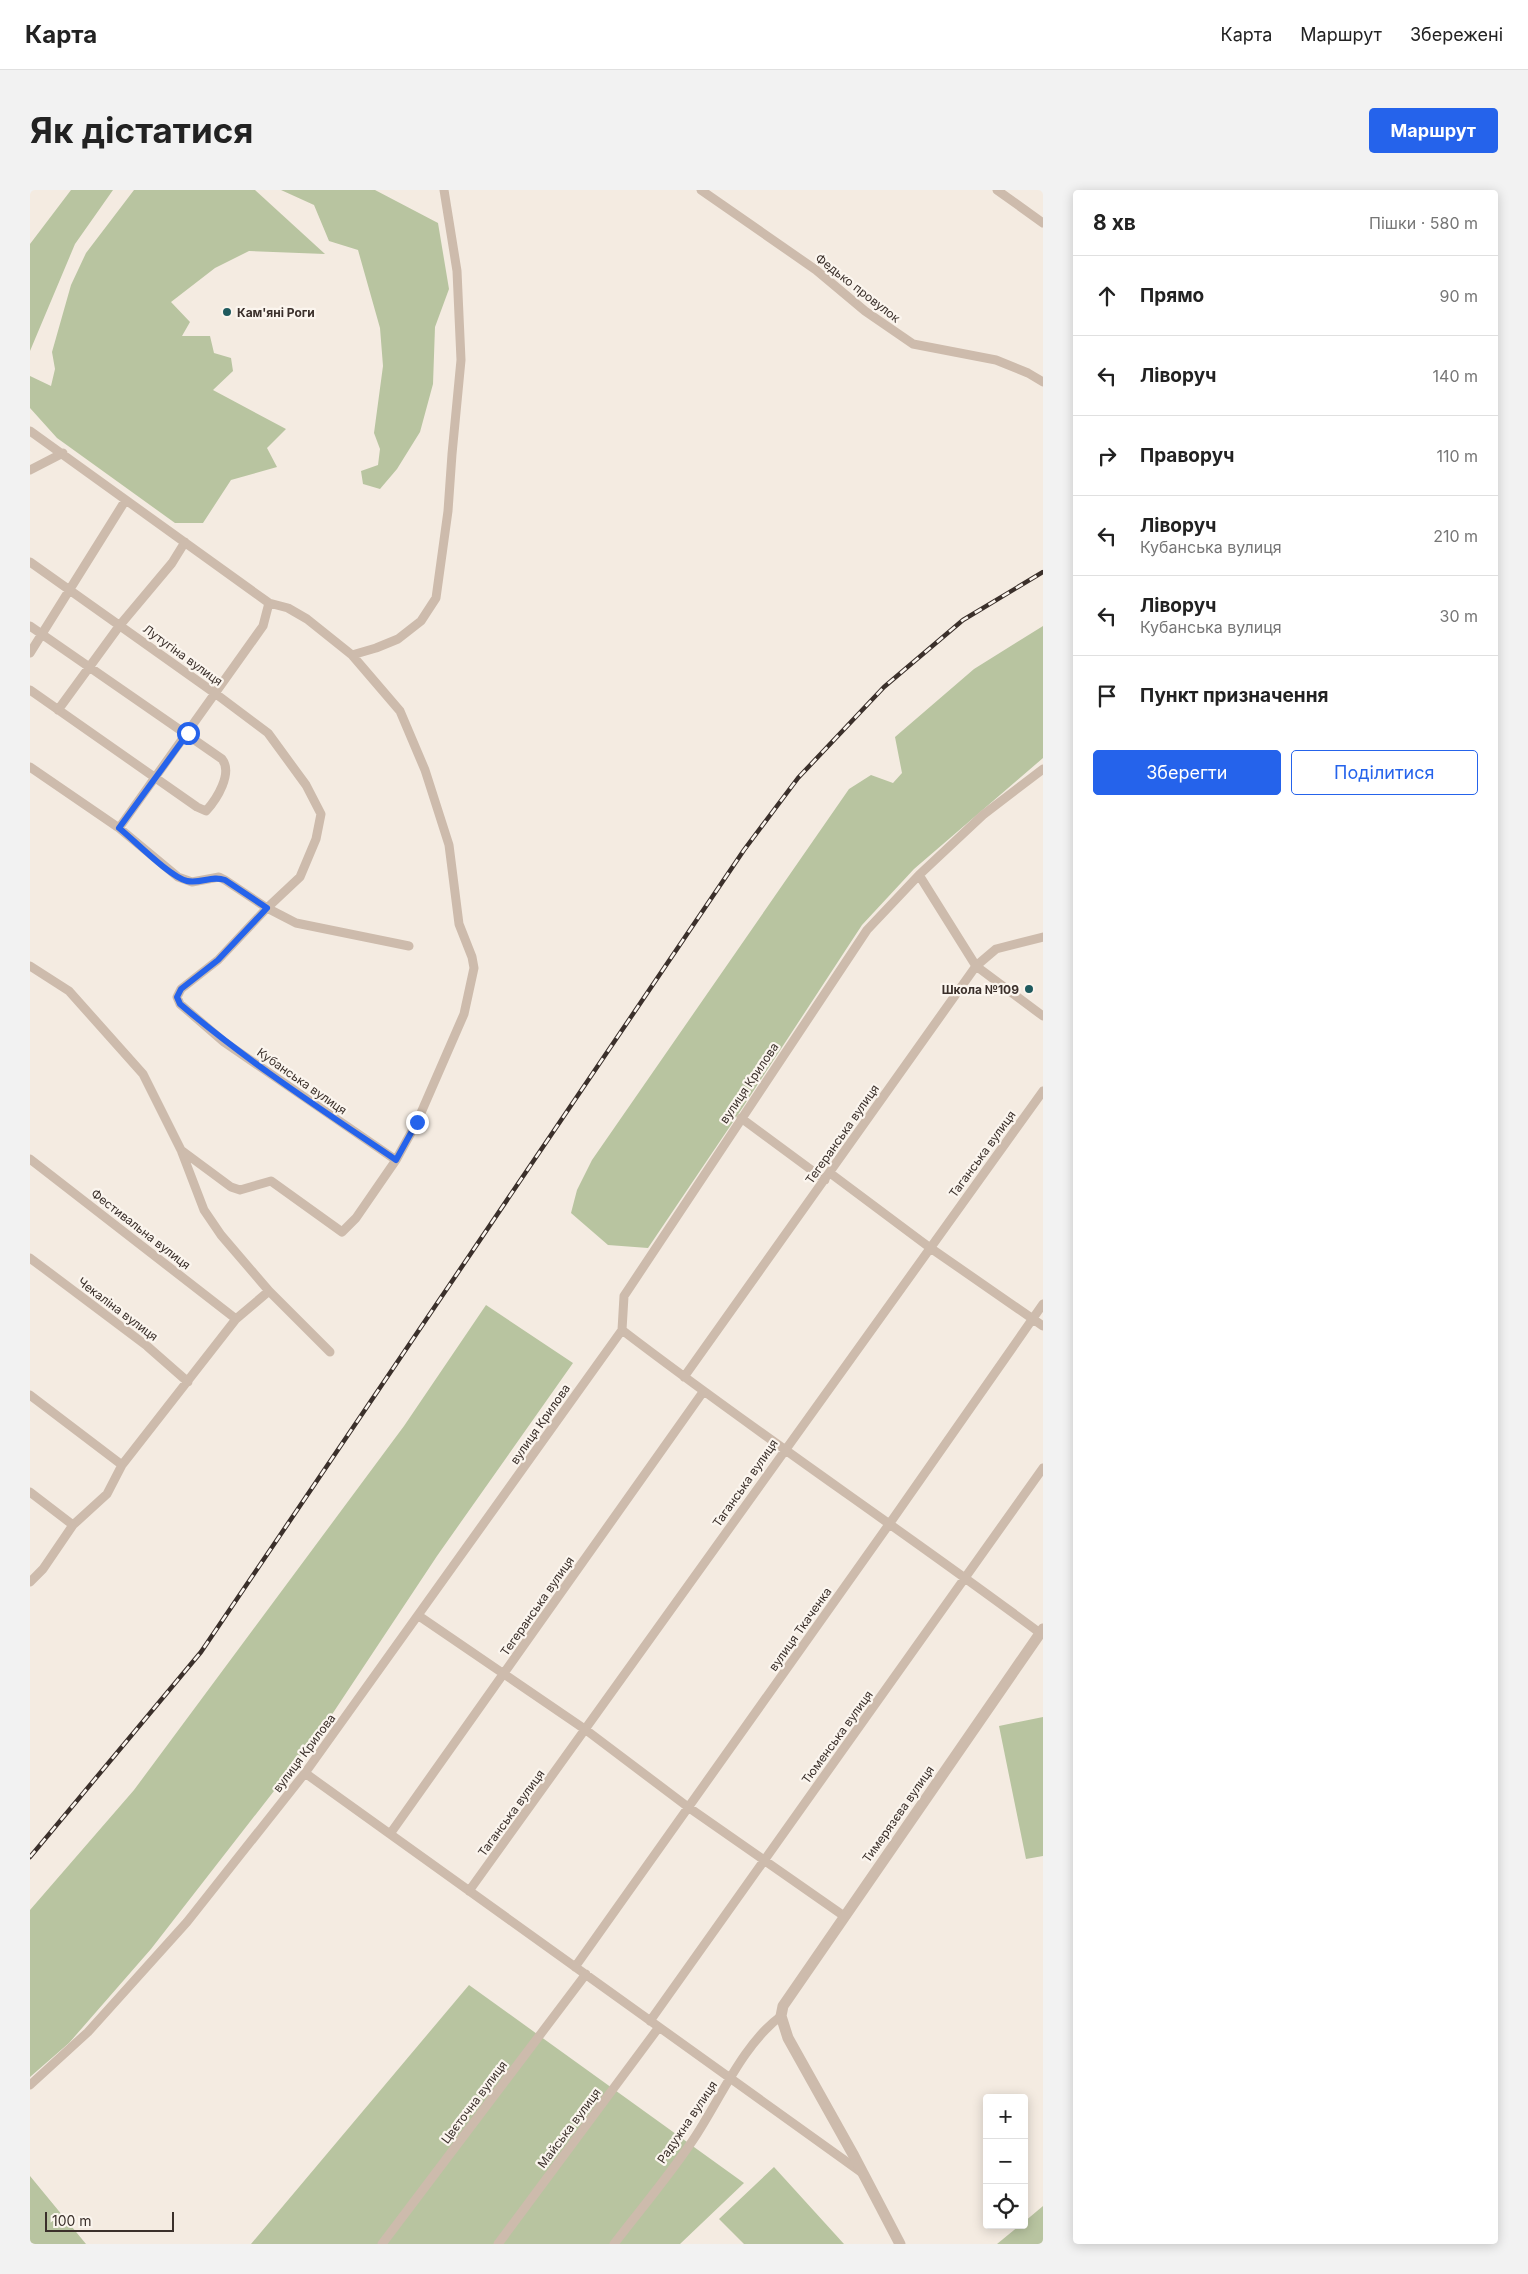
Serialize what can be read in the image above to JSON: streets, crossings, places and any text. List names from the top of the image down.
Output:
{
  "streets": {
    "street": [
      "Федько провулок",
      "Лутугіна вулиця",
      "Кубанська вулиця",
      "вулиця Крилова",
      "Тегеранська вулиця",
      "Таганська вулиця",
      "Фестивальна вулиця",
      "Чекаліна вулиця",
      "вулиця Ткаченка",
      "Тюменська вулиця",
      "Тимерязєва вулиця",
      "Цвєточна вулиця",
      "Радужна вулиця",
      "Майська вулиця"
    ]
  },
  "crossings": [
    ["Лутугіна вулиця", "Кубанська вулиця"],
    ["Тимерязєва вулиця", "Радужна вулиця"]
  ],
  "places": ["Кам'яні Роги", "Школа №109"],
  "scale_bar": "100 m",
  "page": {
    "header": "Карта",
    "nav": ["Карта", "Маршрут", "Збережені"],
    "buttons": [
      "Маршрут",
      ["Зберегти", "Поділитися"]
    ],
    "title": "Як дістатися",
    "heading": ["8 хв", "Пішки · 580 m"],
    "list": [
      ["Прямо", "90 m"],
      ["Ліворуч", "140 m"],
      ["Праворуч", "110 m"],
      ["Ліворуч", "Кубанська вулиця", "210 m"],
      ["Ліворуч", "Кубанська вулиця", "30 m"],
      "Пункт призначення"
    ],
    "map_buttons": ["+", "−"],
    "scale": "100 m"
  }
}
